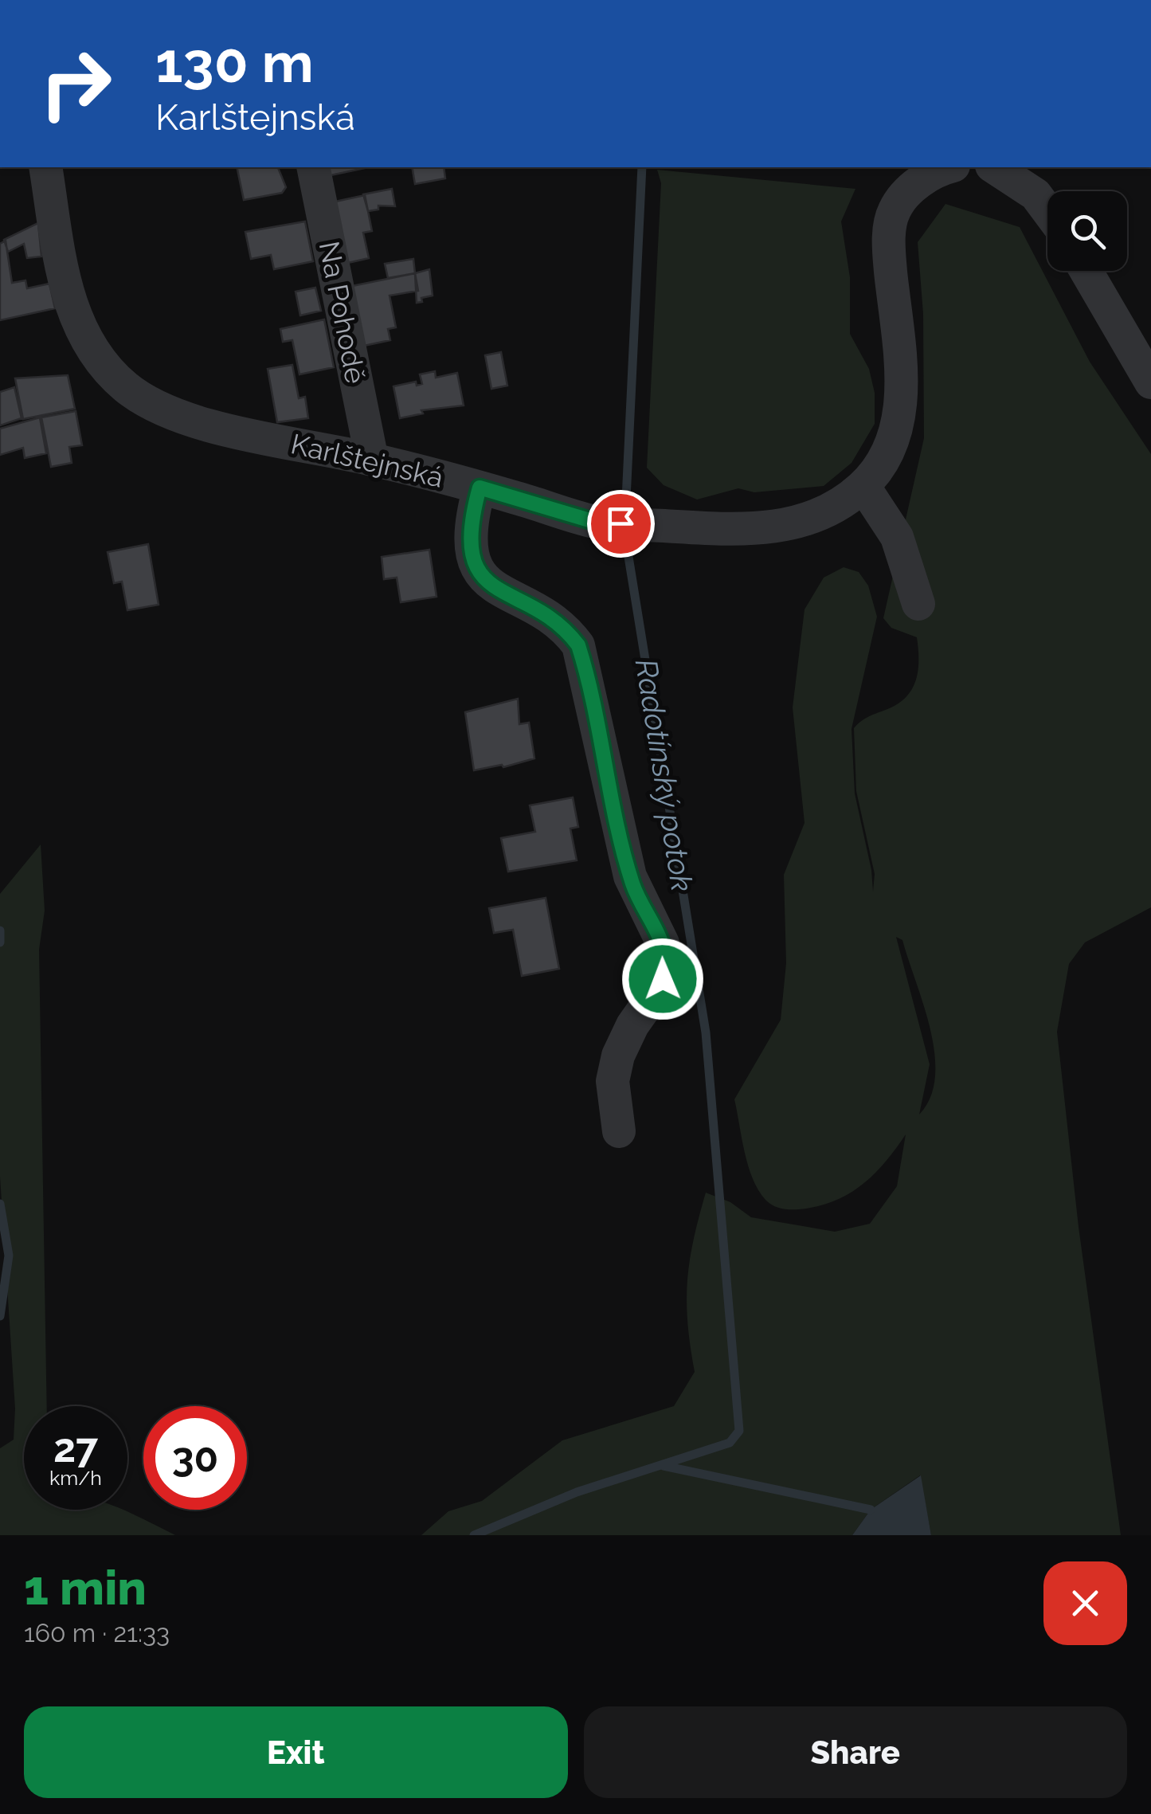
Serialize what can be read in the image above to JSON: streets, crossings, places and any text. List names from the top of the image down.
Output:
{
  "streets": {
    "street": ["Na Pohodě", "Karlštejnská"]
  },
  "crossings": [
    ["Na Pohodě", "Karlštejnská"]
  ],
  "water": ["Radotínský potok"],
  "page": {
    "turn": ["130 m", "Karlštejnská"],
    "speed": "27 km/h",
    "limit": "30",
    "heading": ["1 min", "160 m · 21:33"],
    "buttons": ["Exit", "Share"]
  }
}
